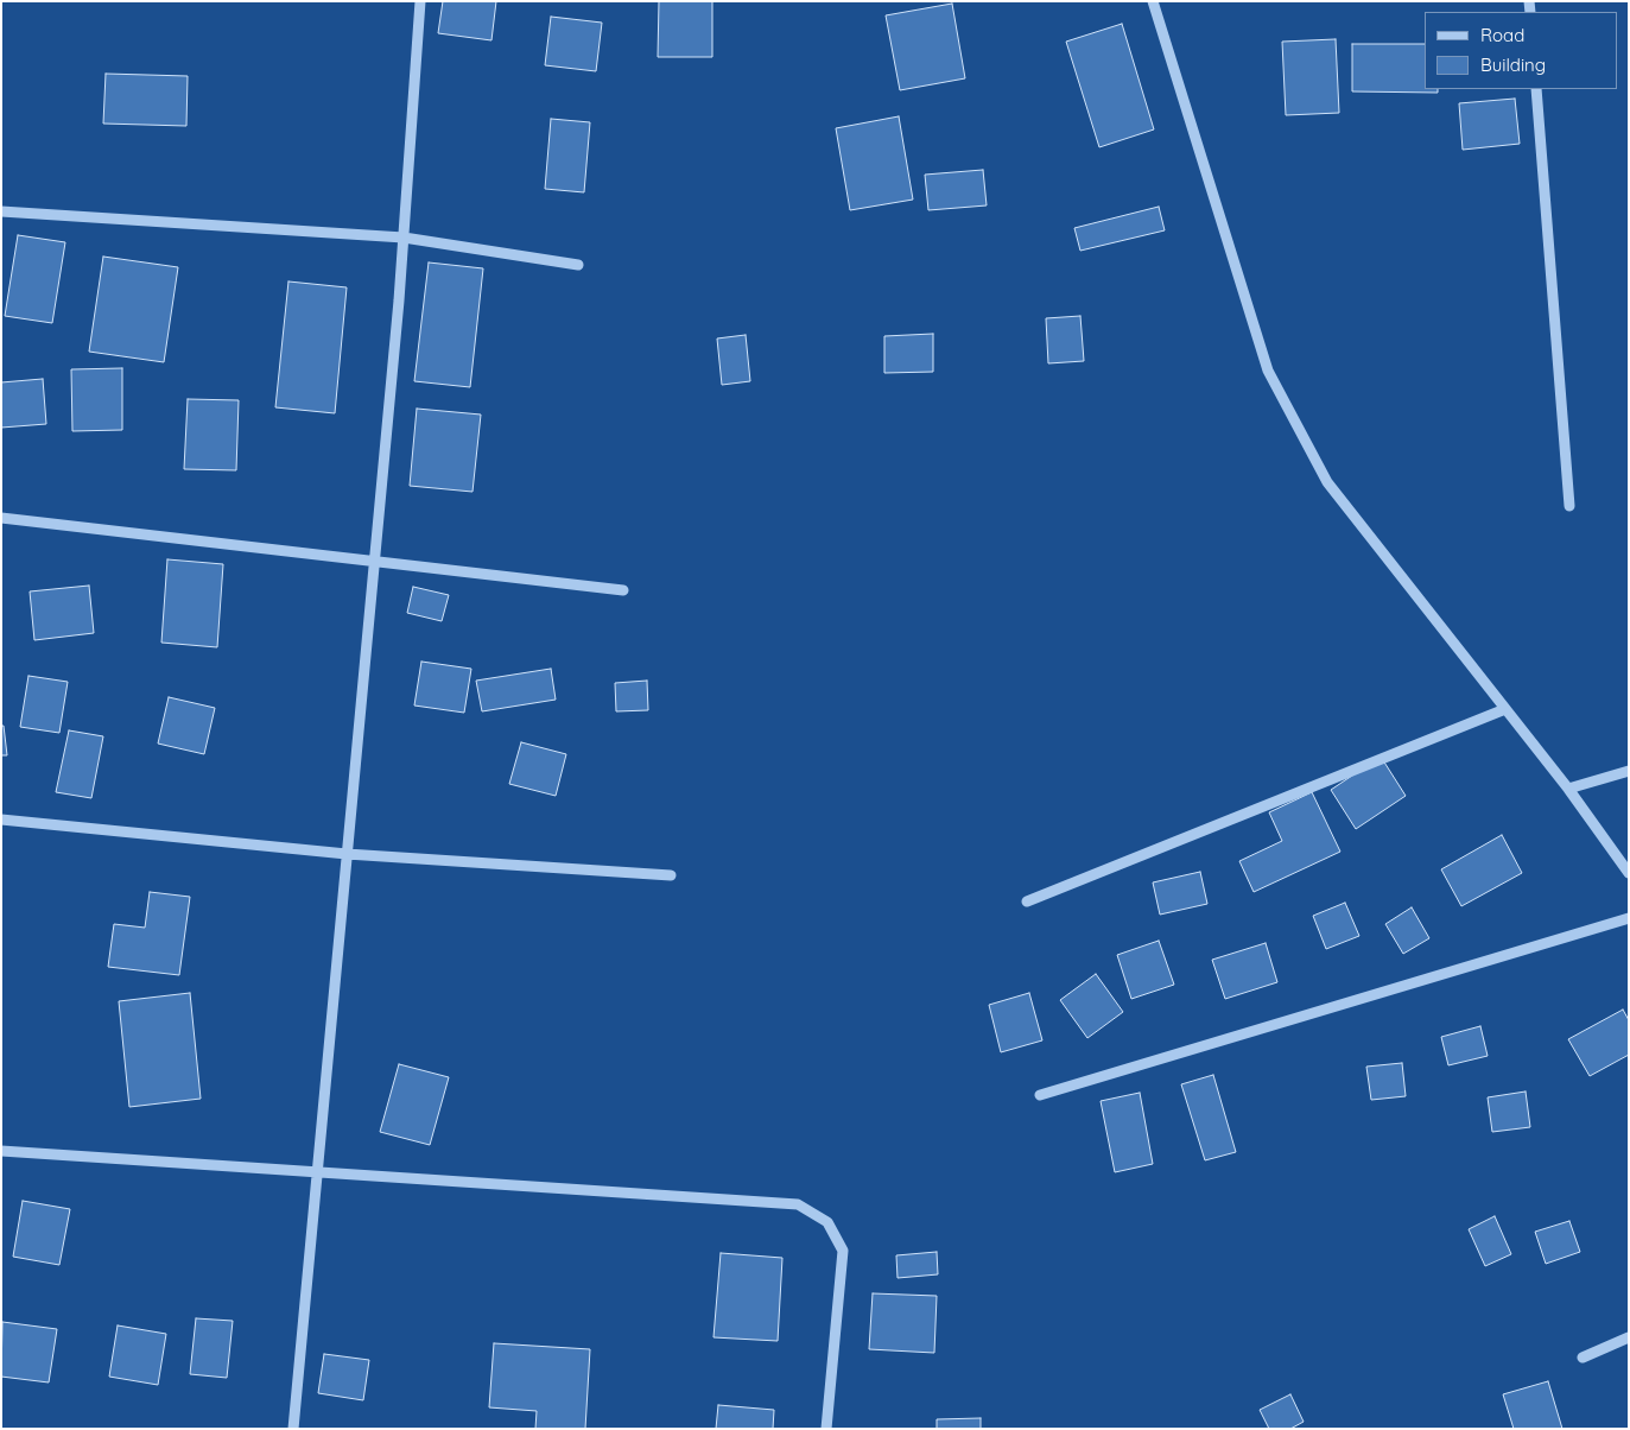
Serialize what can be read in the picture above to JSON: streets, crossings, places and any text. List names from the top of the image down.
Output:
{
  "legend": ["Road", "Building"]
}
